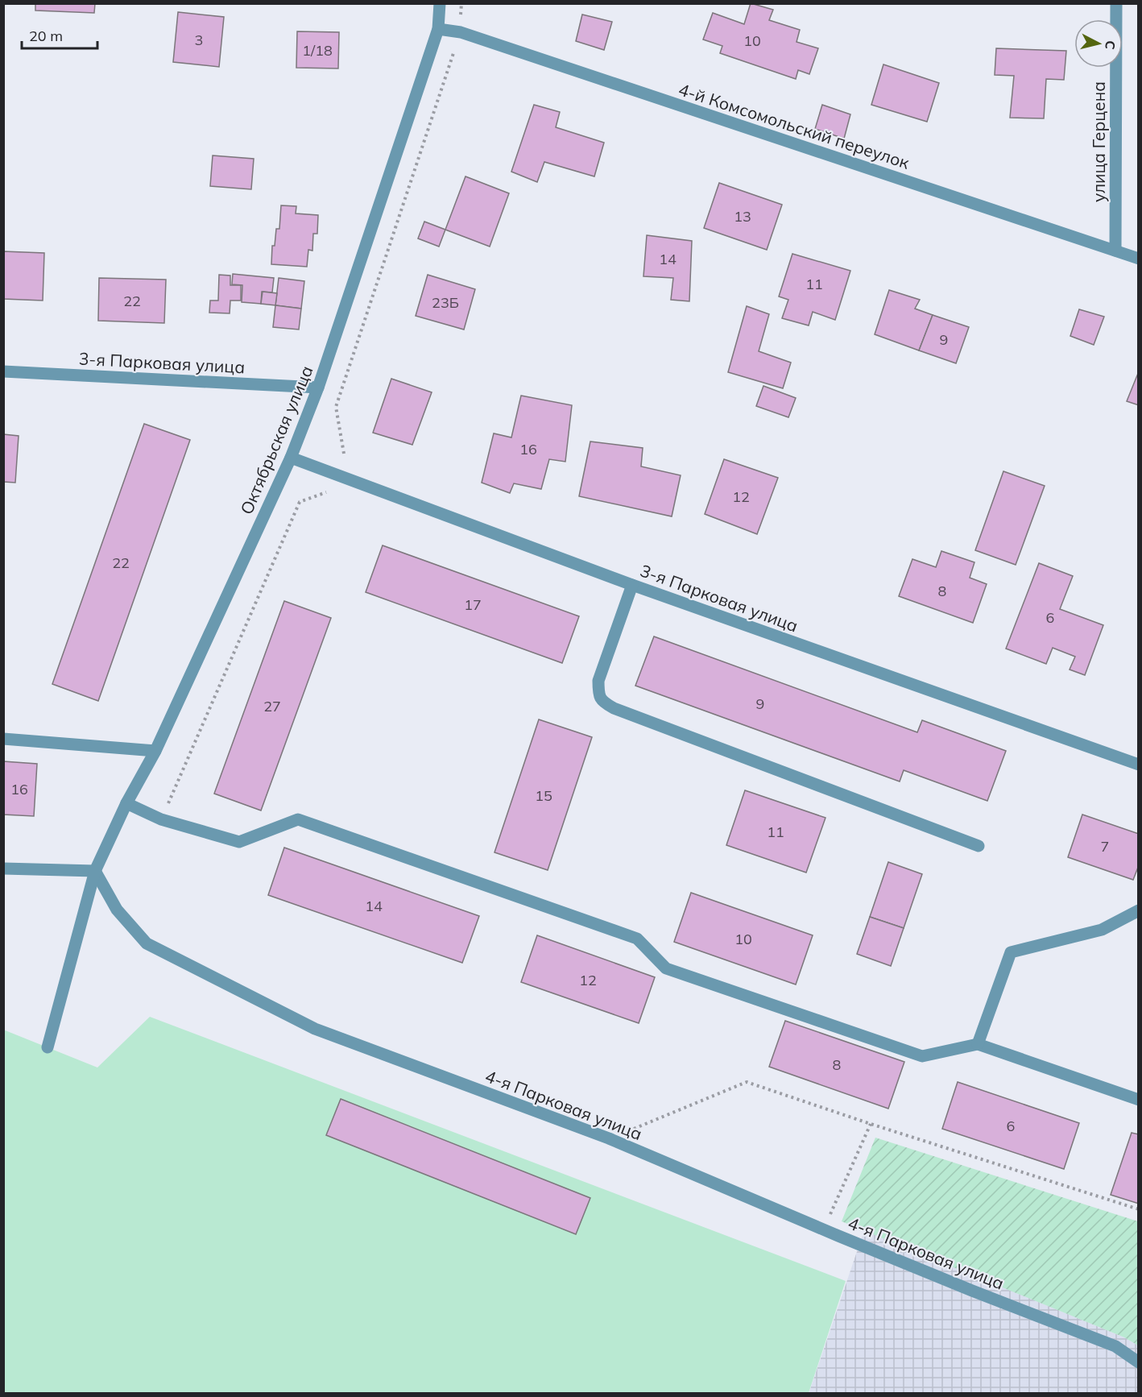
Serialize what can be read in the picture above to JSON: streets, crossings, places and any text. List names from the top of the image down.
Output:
{
  "streets": {
    "street": [
      "4-й Комсомольский переулок",
      "улица Герцена",
      "3-я Парковая улица",
      "Октябрьская улица",
      "4-я Парковая улица"
    ]
  },
  "crossings": [
    ["4-й Комсомольский переулок", "улица Герцена"],
    ["4-й Комсомольский переулок", "Октябрьская улица"],
    ["3-я Парковая улица", "Октябрьская улица"],
    ["Октябрьская улица", "4-я Парковая улица"]
  ],
  "house_numbers": [
    "3",
    "10",
    "1/18",
    "13",
    "14",
    "11",
    "22",
    "23Б",
    "9",
    "16",
    "12",
    "22",
    "8",
    "17",
    "6",
    "9",
    "27",
    "16",
    "15",
    "11",
    "7",
    "14",
    "10",
    "12",
    "8",
    "6"
  ],
  "scale_bar": "20 m",
  "north": "right"
}
